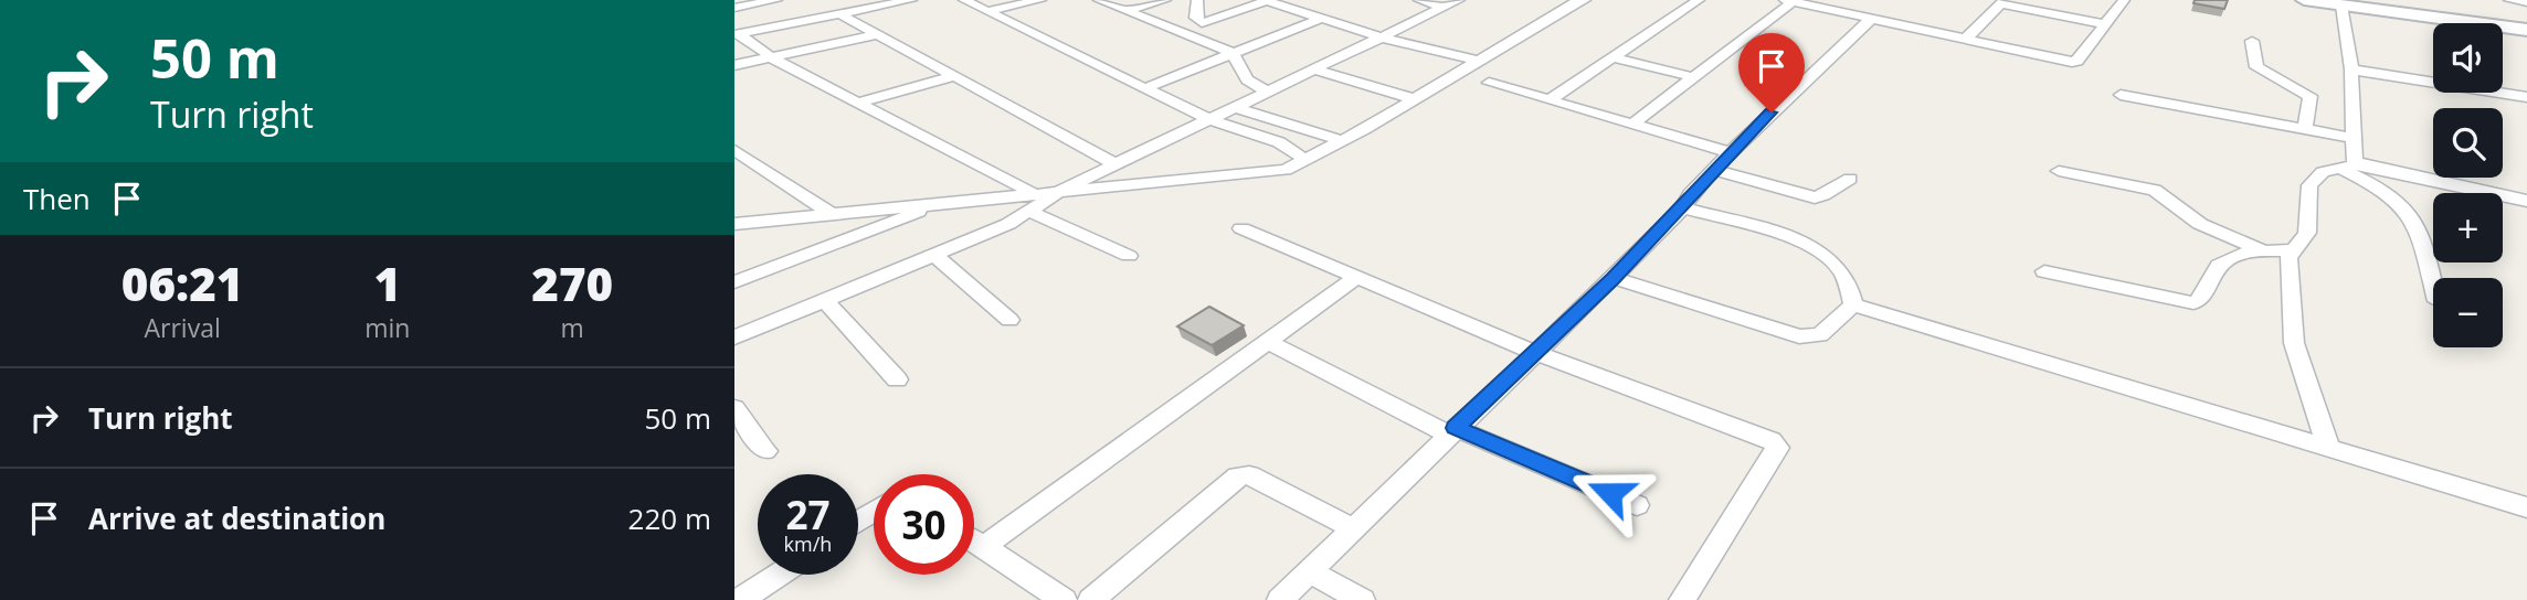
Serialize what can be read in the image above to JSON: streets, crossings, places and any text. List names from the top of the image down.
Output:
{
  "page": {
    "turn": ["50 m", "Turn right"],
    "map_buttons": ["+", "−"],
    "then": "Then",
    "eta": [
      "06:21",
      "Arrival",
      "1",
      "min",
      "270",
      "m"
    ],
    "list": [
      {
        "name": "Turn right",
        "value": "50 m"
      },
      {
        "name": "Arrive at destination",
        "value": "220 m"
      }
    ],
    "speed": "27 km/h",
    "limit": "30"
  }
}
